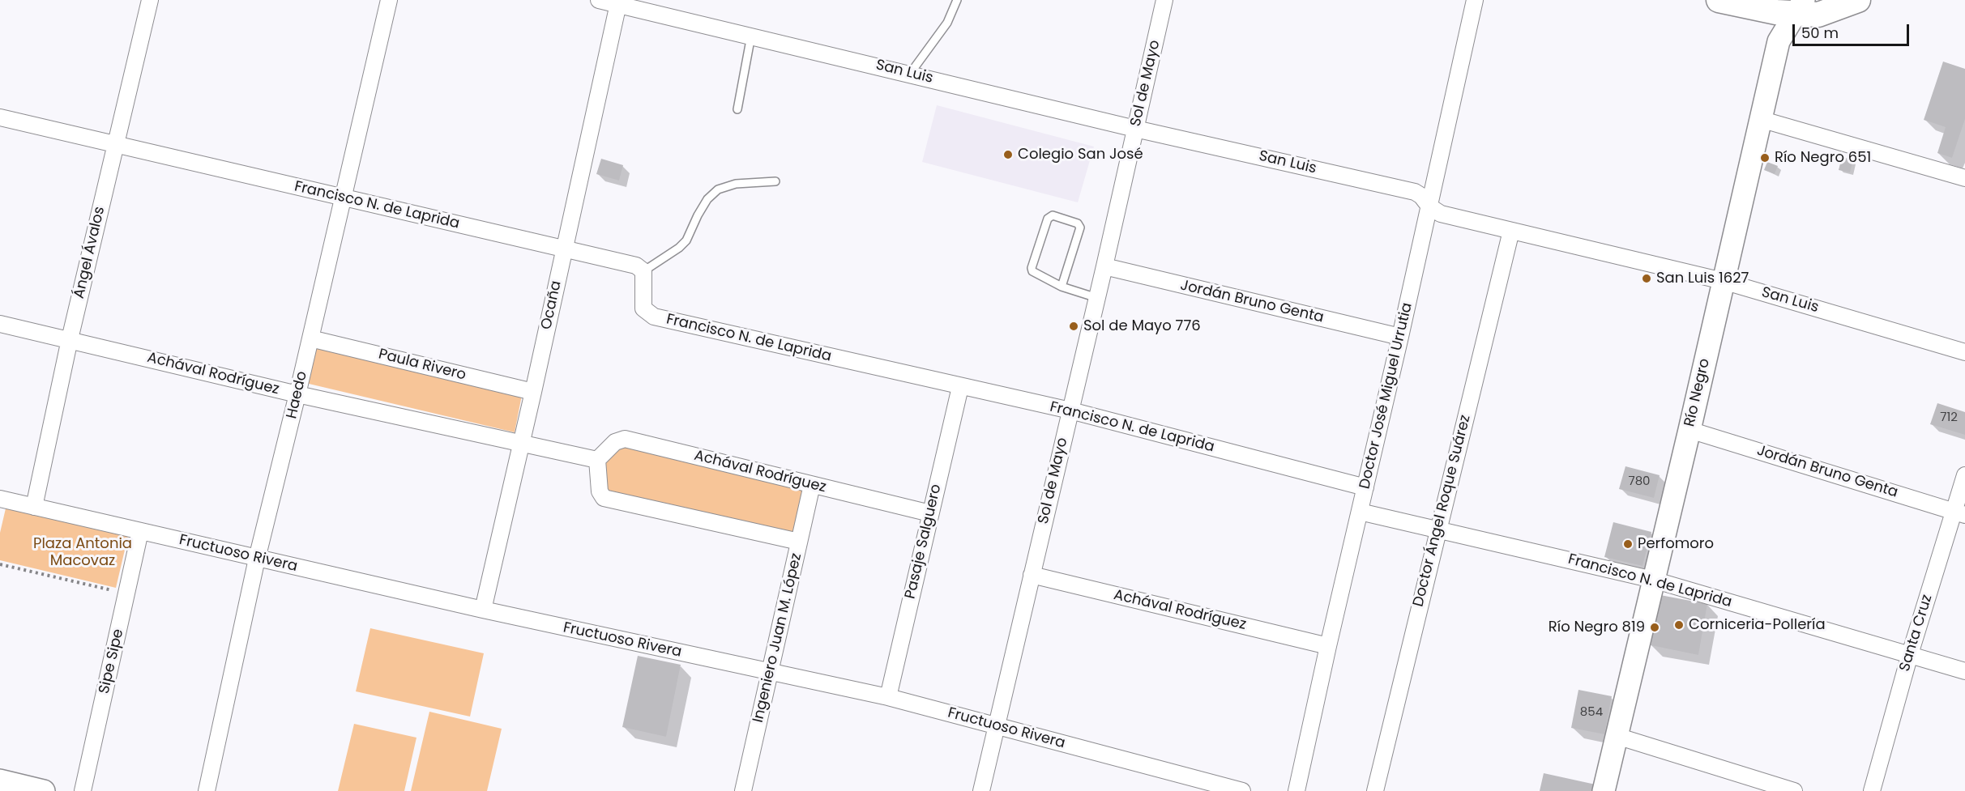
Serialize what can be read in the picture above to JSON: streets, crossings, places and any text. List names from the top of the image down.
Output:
{
  "streets": {
    "street": [
      "San Luis",
      "Sol de Mayo",
      "Francisco N. de Laprida",
      "Ángel Ávalos",
      "Jordán Bruno Genta",
      "Ocaña",
      "Paula Rivero",
      "Achával Rodríguez",
      "Río Negro",
      "Haedo",
      "Doctor José Miguel Urrutia",
      "Doctor Ángel Roque Suárez",
      "Pasaje Salguero",
      "Fructuoso Rivera",
      "Santa Cruz",
      "Ingeniero Juan M. López",
      "Sipe Sipe"
    ]
  },
  "crossings": [
    ["San Luis", "Sol de Mayo"],
    ["San Luis", "Ocaña"],
    ["San Luis", "Río Negro"],
    ["San Luis", "Doctor José Miguel Urrutia"],
    ["San Luis", "Doctor Ángel Roque Suárez"],
    ["Sol de Mayo", "Francisco N. de Laprida"],
    ["Sol de Mayo", "Jordán Bruno Genta"],
    ["Sol de Mayo", "Achával Rodríguez"],
    ["Sol de Mayo", "Fructuoso Rivera"],
    ["Francisco N. de Laprida", "Ángel Ávalos"],
    ["Francisco N. de Laprida", "Ocaña"],
    ["Francisco N. de Laprida", "Río Negro"],
    ["Francisco N. de Laprida", "Haedo"],
    ["Francisco N. de Laprida", "Doctor José Miguel Urrutia"],
    ["Francisco N. de Laprida", "Doctor Ángel Roque Suárez"],
    ["Francisco N. de Laprida", "Pasaje Salguero"],
    ["Francisco N. de Laprida", "Santa Cruz"],
    ["Ángel Ávalos", "Achával Rodríguez"],
    ["Ángel Ávalos", "Fructuoso Rivera"],
    ["Jordán Bruno Genta", "Río Negro"],
    ["Jordán Bruno Genta", "Doctor José Miguel Urrutia"],
    ["Jordán Bruno Genta", "Santa Cruz"],
    ["Ocaña", "Paula Rivero"],
    ["Ocaña", "Achával Rodríguez"],
    ["Ocaña", "Fructuoso Rivera"],
    ["Paula Rivero", "Haedo"],
    ["Achával Rodríguez", "Haedo"],
    ["Achával Rodríguez", "Doctor José Miguel Urrutia"],
    ["Achával Rodríguez", "Pasaje Salguero"],
    ["Achával Rodríguez", "Ingeniero Juan M. López"],
    ["Haedo", "Fructuoso Rivera"],
    ["Pasaje Salguero", "Fructuoso Rivera"],
    ["Fructuoso Rivera", "Ingeniero Juan M. López"],
    ["Fructuoso Rivera", "Sipe Sipe"]
  ],
  "parks": ["Plaza Antonia Macovaz"],
  "places": [
    "Colegio San José",
    "Río Negro 651",
    "San Luis 1627",
    "Sol de Mayo 776",
    "Perfomoro",
    "Corniceria-Pollería",
    "Río Negro 819"
  ],
  "house_numbers": ["712", "780", "854"],
  "scale_bar": "50 m"
}
